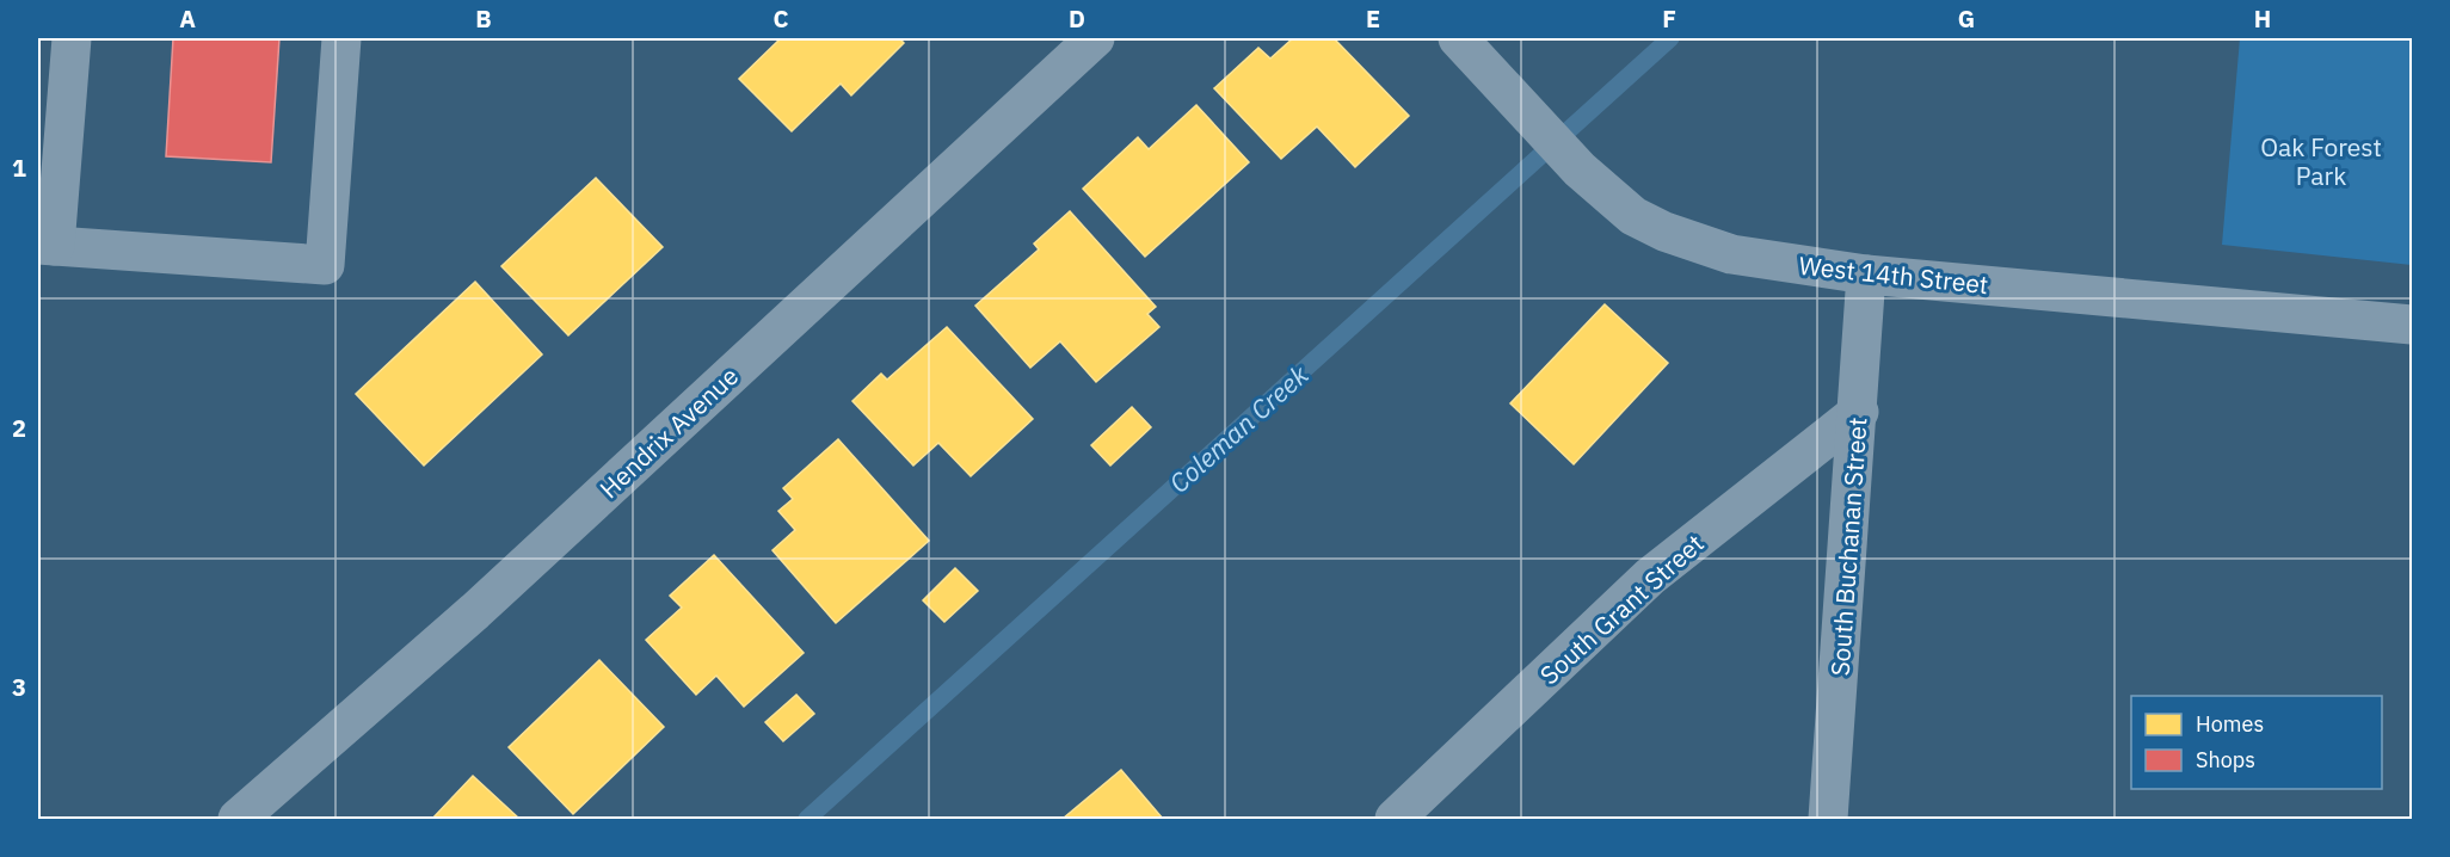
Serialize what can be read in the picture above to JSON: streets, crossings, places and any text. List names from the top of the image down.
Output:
{
  "streets": {
    "street": [
      "West 14th Street",
      "Hendrix Avenue",
      "South Buchanan Street",
      "South Grant Street"
    ]
  },
  "crossings": [
    ["West 14th Street", "South Buchanan Street"],
    ["South Buchanan Street", "South Grant Street"]
  ],
  "water": ["Coleman Creek"],
  "parks": ["Oak Forest Park"],
  "legend": ["Homes", "Shops"],
  "grid": {
    "columns": [
      "A",
      "B",
      "C",
      "D",
      "E",
      "F",
      "G",
      "H"
    ],
    "rows": ["1", "2", "3"]
  }
}
